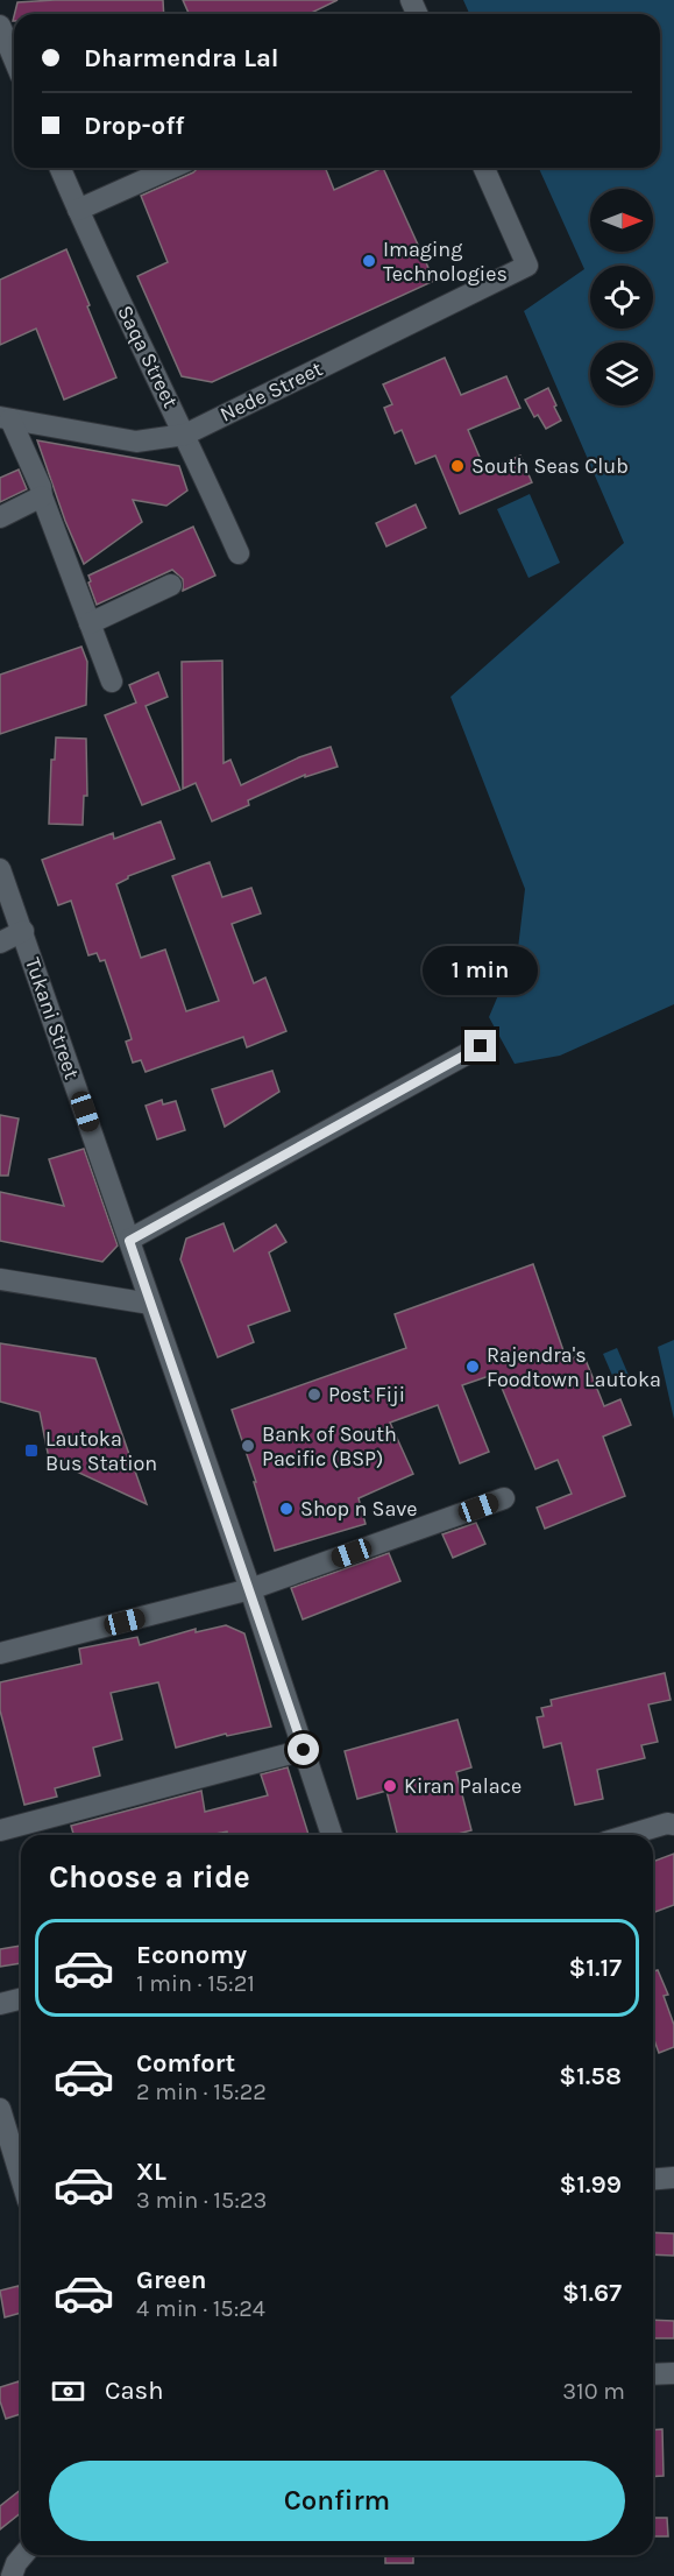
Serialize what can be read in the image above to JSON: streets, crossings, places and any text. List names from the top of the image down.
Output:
{
  "streets": {
    "street": ["Saqa Street", "Nede Street", "Tukani Street"]
  },
  "crossings": [
    ["Saqa Street", "Nede Street"]
  ],
  "places": {
    "other": [
      "Imaging Technologies",
      "South Seas Club",
      "Rajendra's Foodtown Lautoka",
      "Post Fiji",
      "Bank of South Pacific (BSP)",
      "Shop n Save",
      "Kiran Palace"
    ],
    "transit": ["Lautoka Bus Station"]
  },
  "north": "right",
  "page": {
    "banner": ["Dharmendra Lal", "Drop-off"],
    "bubble": "1 min",
    "heading": "Choose a ride",
    "list": [
      {
        "name": "Economy",
        "note": "1 min · 15:21",
        "value": "$1.17"
      },
      {
        "name": "Comfort",
        "note": "2 min · 15:22",
        "value": "$1.58"
      },
      {
        "name": "XL",
        "note": "3 min · 15:23",
        "value": "$1.99"
      },
      {
        "name": "Green",
        "note": "4 min · 15:24",
        "value": "$1.67"
      }
    ],
    "pay": ["Cash", "310 m"],
    "buttons": "Confirm"
  }
}
